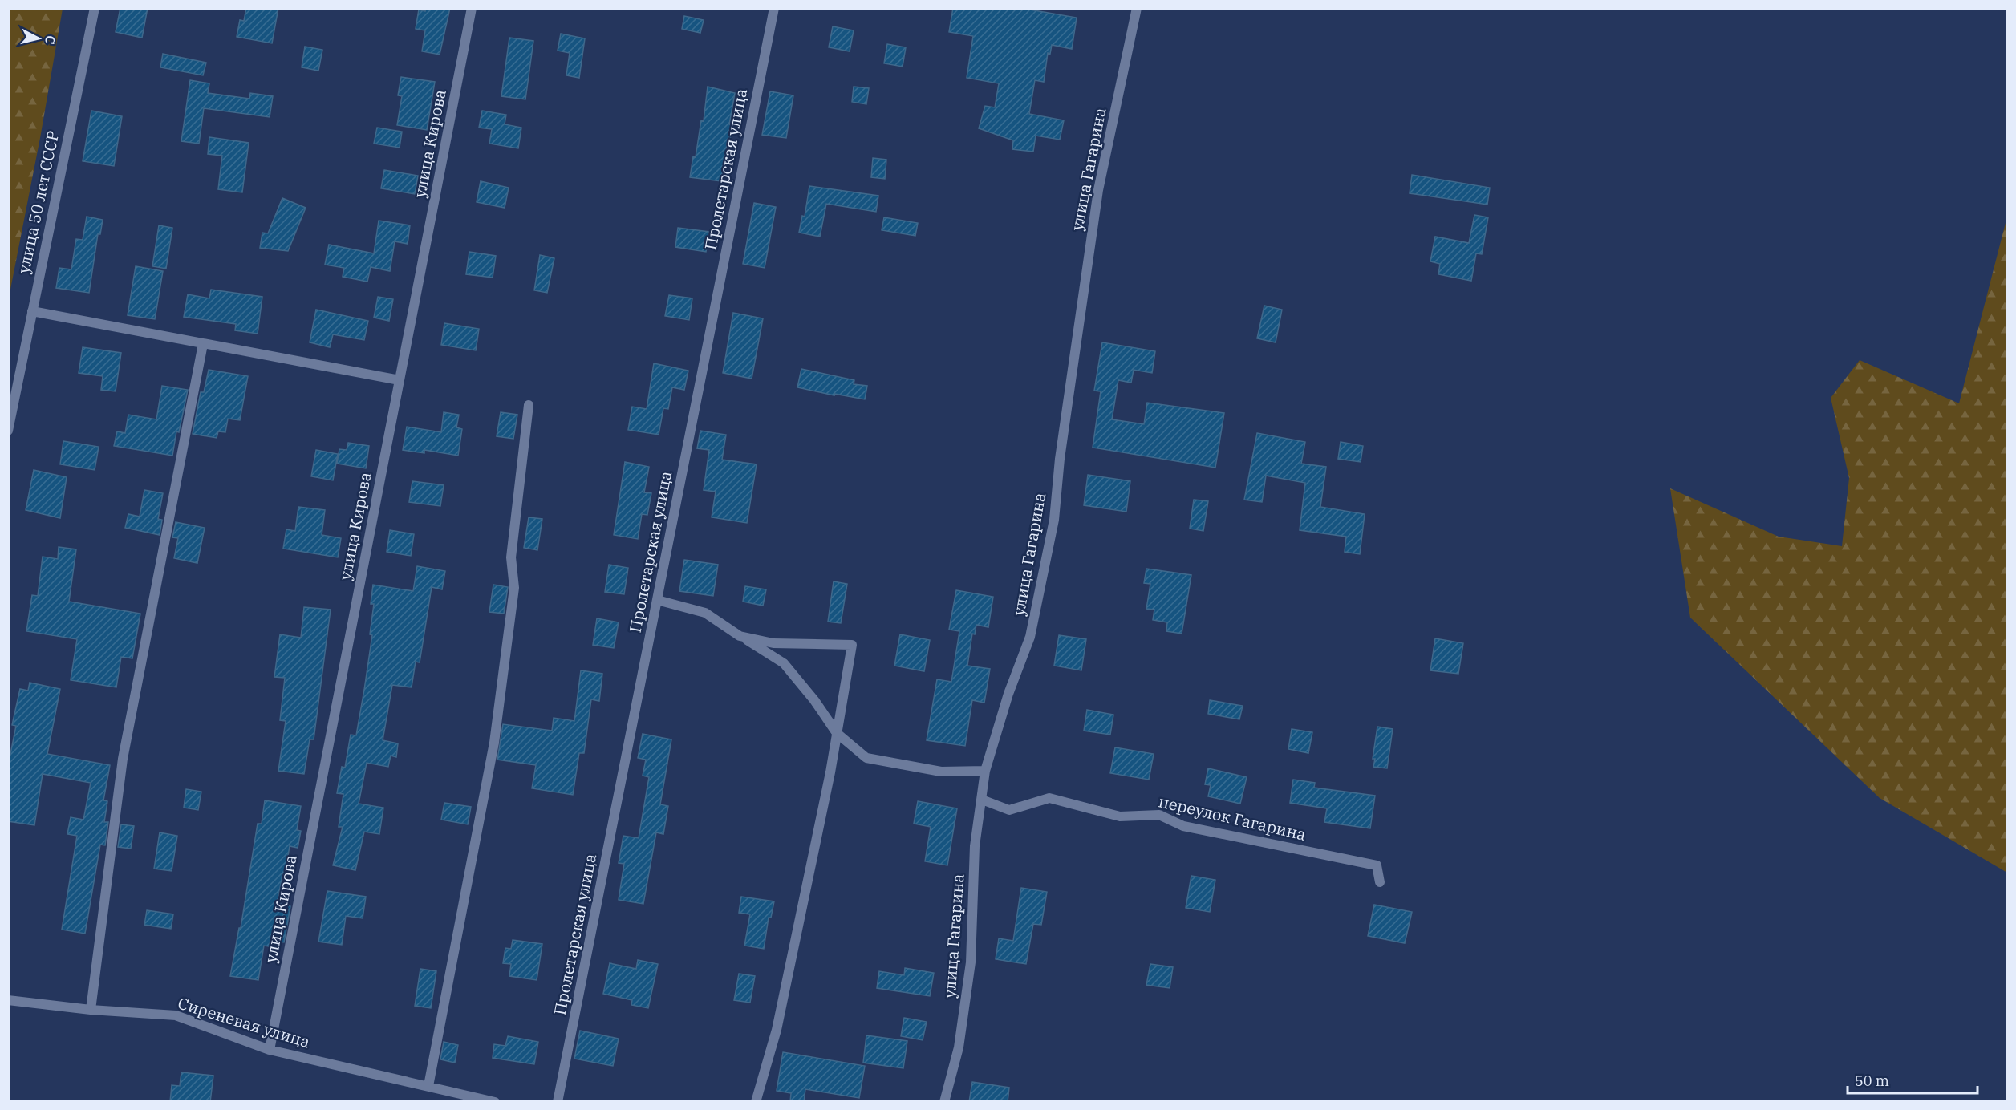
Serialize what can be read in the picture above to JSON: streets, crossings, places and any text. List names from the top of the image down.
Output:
{
  "streets": {
    "street": [
      "улица Кирова",
      "Пролетарская улица",
      "улица Гагарина",
      "улица 50 лет СССР",
      "переулок Гагарина",
      "Сиреневая улица"
    ]
  },
  "crossings": [
    ["улица Кирова", "Сиреневая улица"],
    ["улица Гагарина", "переулок Гагарина"]
  ],
  "scale_bar": "50 m",
  "north": "right"
}
